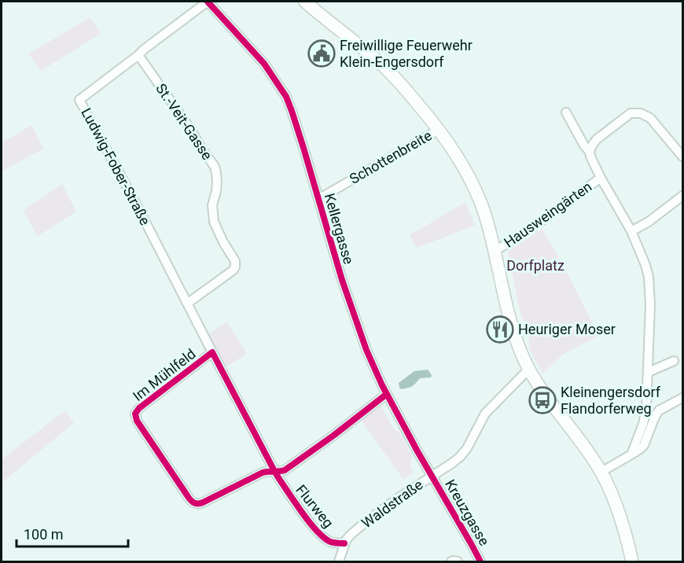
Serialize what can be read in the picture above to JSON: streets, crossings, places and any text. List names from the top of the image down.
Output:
{
  "streets": {
    "street": [
      "St.-Veit-Gasse",
      "Schottenbreite",
      "Ludwig-Fober-Straße",
      "Hausweingärten",
      "Kellergasse",
      "Im Mühlfeld",
      "Waldstraße",
      "Flurweg",
      "Kreuzgasse"
    ]
  },
  "crossings": [
    ["St.-Veit-Gasse", "Ludwig-Fober-Straße"],
    ["Schottenbreite", "Kellergasse"],
    ["Ludwig-Fober-Straße", "Kellergasse"],
    ["Ludwig-Fober-Straße", "Im Mühlfeld"],
    ["Kellergasse", "Im Mühlfeld"],
    ["Kellergasse", "Waldstraße"],
    ["Kellergasse", "Kreuzgasse"],
    ["Im Mühlfeld", "Flurweg"],
    ["Waldstraße", "Flurweg"],
    ["Waldstraße", "Kreuzgasse"]
  ],
  "parks": ["Dorfplatz"],
  "places": {
    "public building": ["Freiwillige Feuerwehr Klein-Engersdorf"],
    "restaurant": ["Heuriger Moser"],
    "bus stop": ["Kleinengersdorf Flandorferweg"]
  },
  "scale_bar": "100 m"
}
